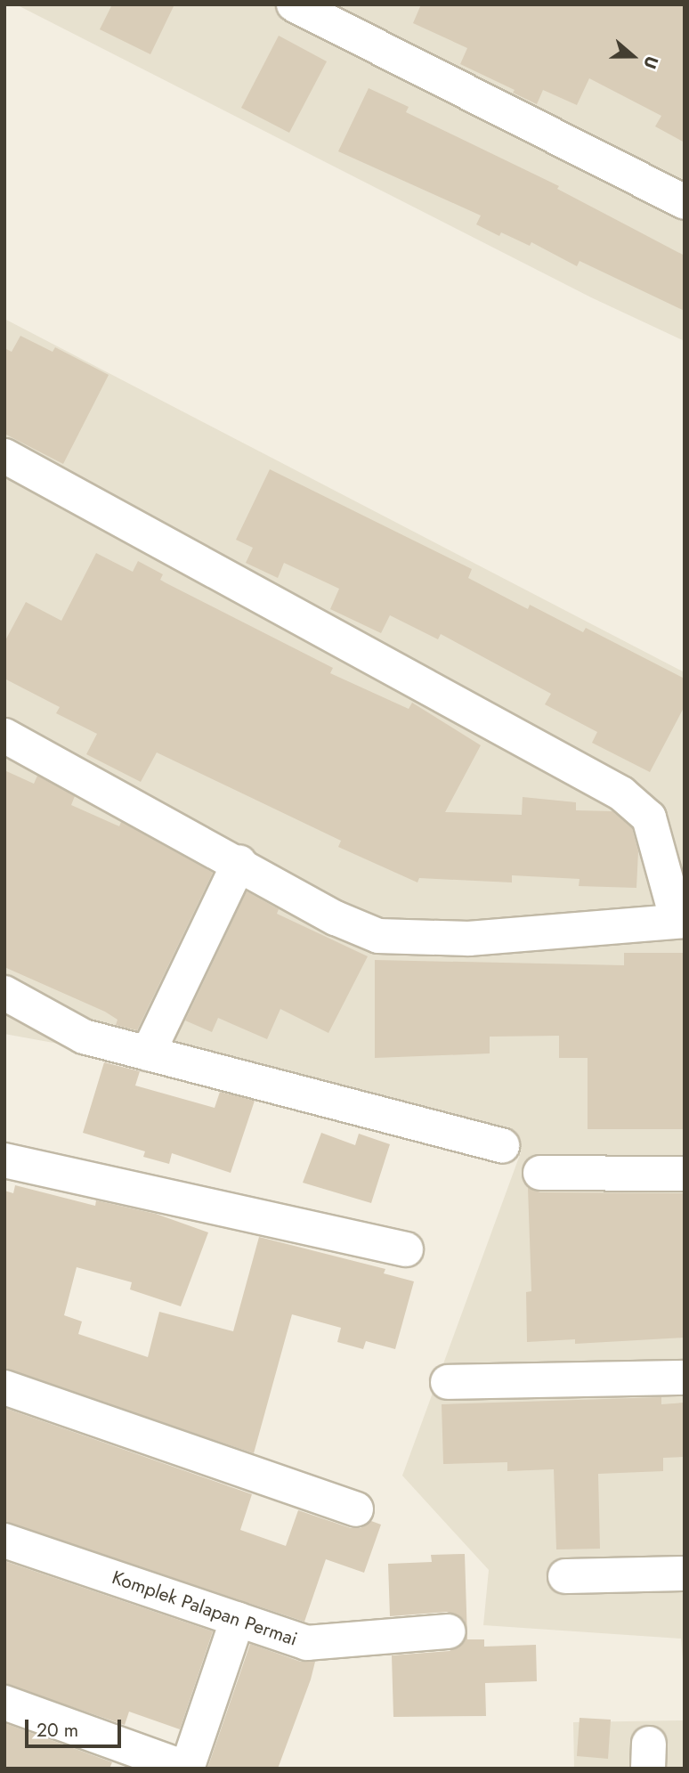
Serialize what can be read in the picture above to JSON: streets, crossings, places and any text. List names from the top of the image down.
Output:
{
  "streets": {
    "street": ["Komplek Palapan Permai"]
  },
  "scale_bar": "20 m",
  "north": "right"
}
